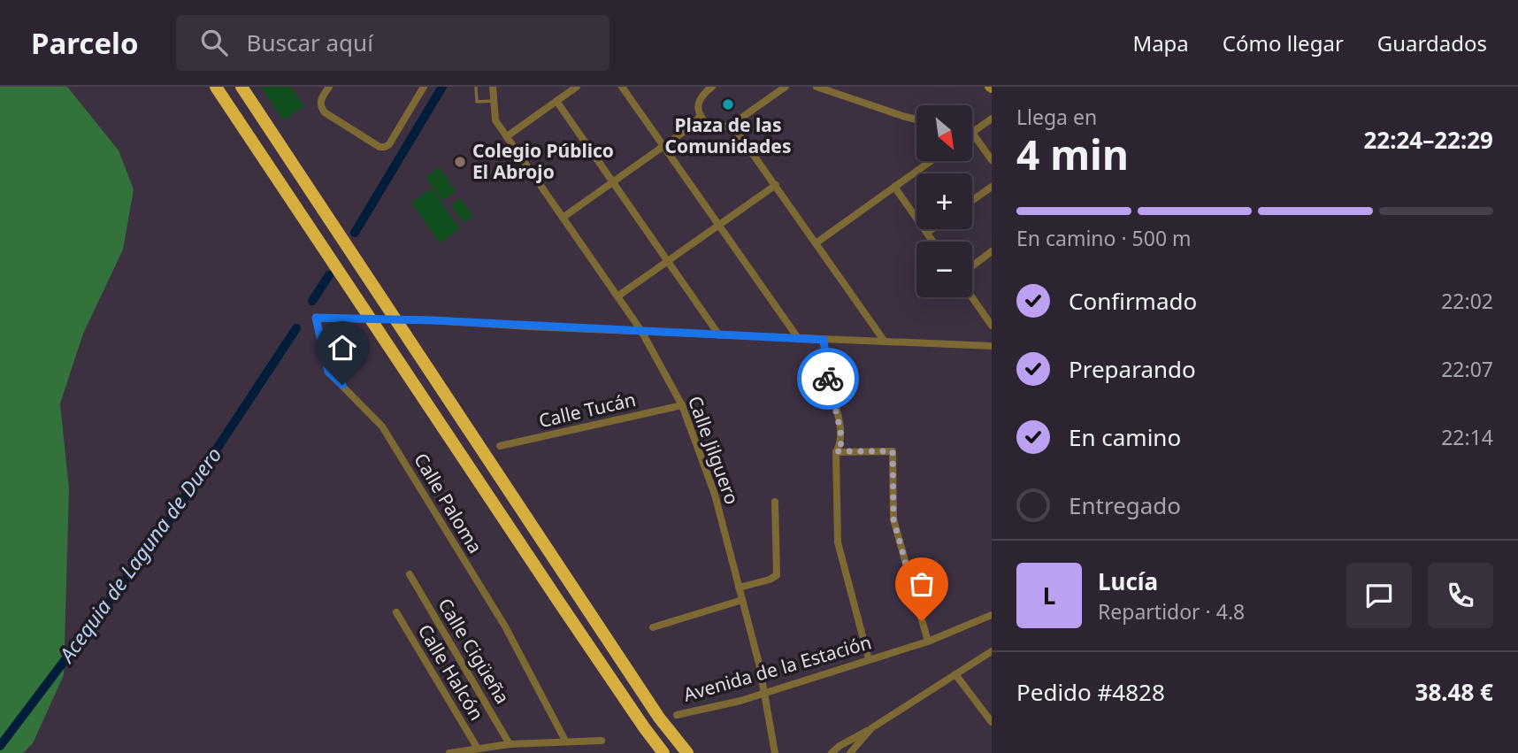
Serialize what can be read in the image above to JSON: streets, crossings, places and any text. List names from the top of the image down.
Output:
{
  "streets": {
    "street": [
      "Calle Tucán",
      "Calle Jilguero",
      "Calle Paloma",
      "Calle Cigüeña",
      "Avenida de la Estación",
      "Calle Halcón"
    ]
  },
  "crossings": [
    ["Calle Tucán", "Calle Jilguero"],
    ["Calle Jilguero", "Calle Paloma"],
    ["Calle Jilguero", "Avenida de la Estación"]
  ],
  "water": ["Acequia de Laguna de Duero"],
  "places": ["Plaza de las Comunidades", "Colegio Público El Abrojo"],
  "north": "bottom right",
  "page": {
    "header": "Parcelo",
    "search": "Buscar aquí",
    "nav": ["Mapa", "Cómo llegar", "Guardados"],
    "heading": ["4 min", "Llega en", "22:24–22:29"],
    "panel": [
      "Lucía",
      "Repartidor · 4.8",
      "Pedido #4828",
      "38.48 €"
    ],
    "map_buttons": ["+", "−"],
    "bar": "En camino · 500 m",
    "list": [
      ["Confirmado", "22:02"],
      ["Preparando", "22:07"],
      ["En camino", "22:14"],
      "Entregado"
    ],
    "round": "L"
  }
}
